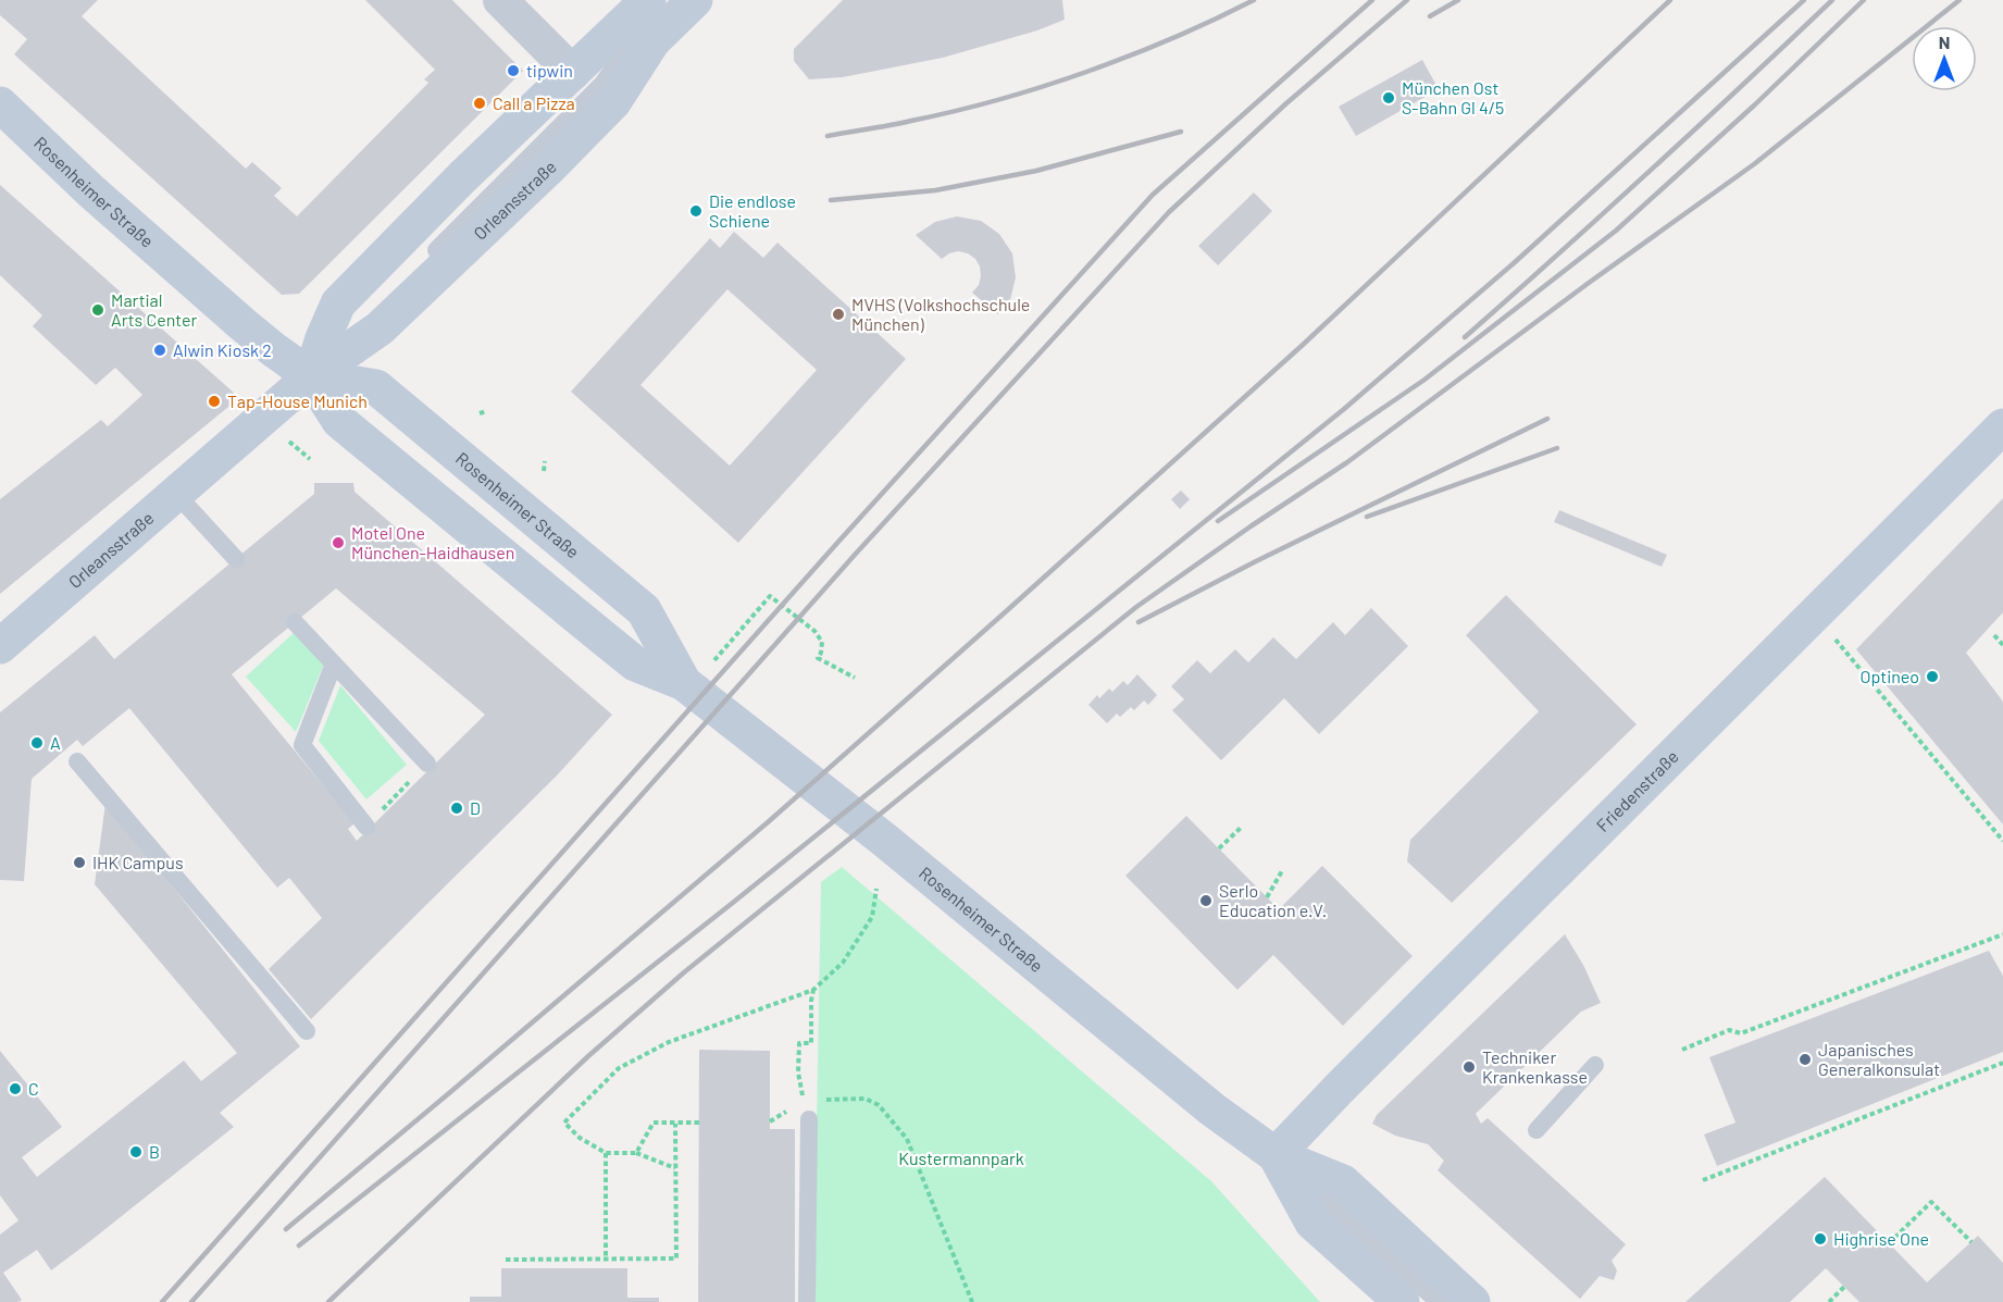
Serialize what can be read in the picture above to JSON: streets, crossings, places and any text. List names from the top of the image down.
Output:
{
  "streets": {
    "main road": ["Rosenheimer Straße", "Orleansstraße", "Friedenstraße"]
  },
  "crossings": [
    ["Rosenheimer Straße", "Orleansstraße"],
    ["Rosenheimer Straße", "Friedenstraße"]
  ],
  "parks": ["Kustermannpark"],
  "places": [
    "tipwin",
    "München Ost S-Bahn Gl 4/5",
    "Call a Pizza",
    "Die endlose Schiene",
    "Martial Arts Center",
    "MVHS (Volkshochschule München)",
    "Alwin Kiosk 2",
    "Tap-House Munich",
    "Motel One München-Haidhausen",
    "Optineo",
    "A",
    "D",
    "IHK Campus",
    "Serlo Education e.V.",
    "Japanisches Generalkonsulat",
    "Techniker Krankenkasse",
    "C",
    "B",
    "Highrise One"
  ],
  "north": "top"
}
